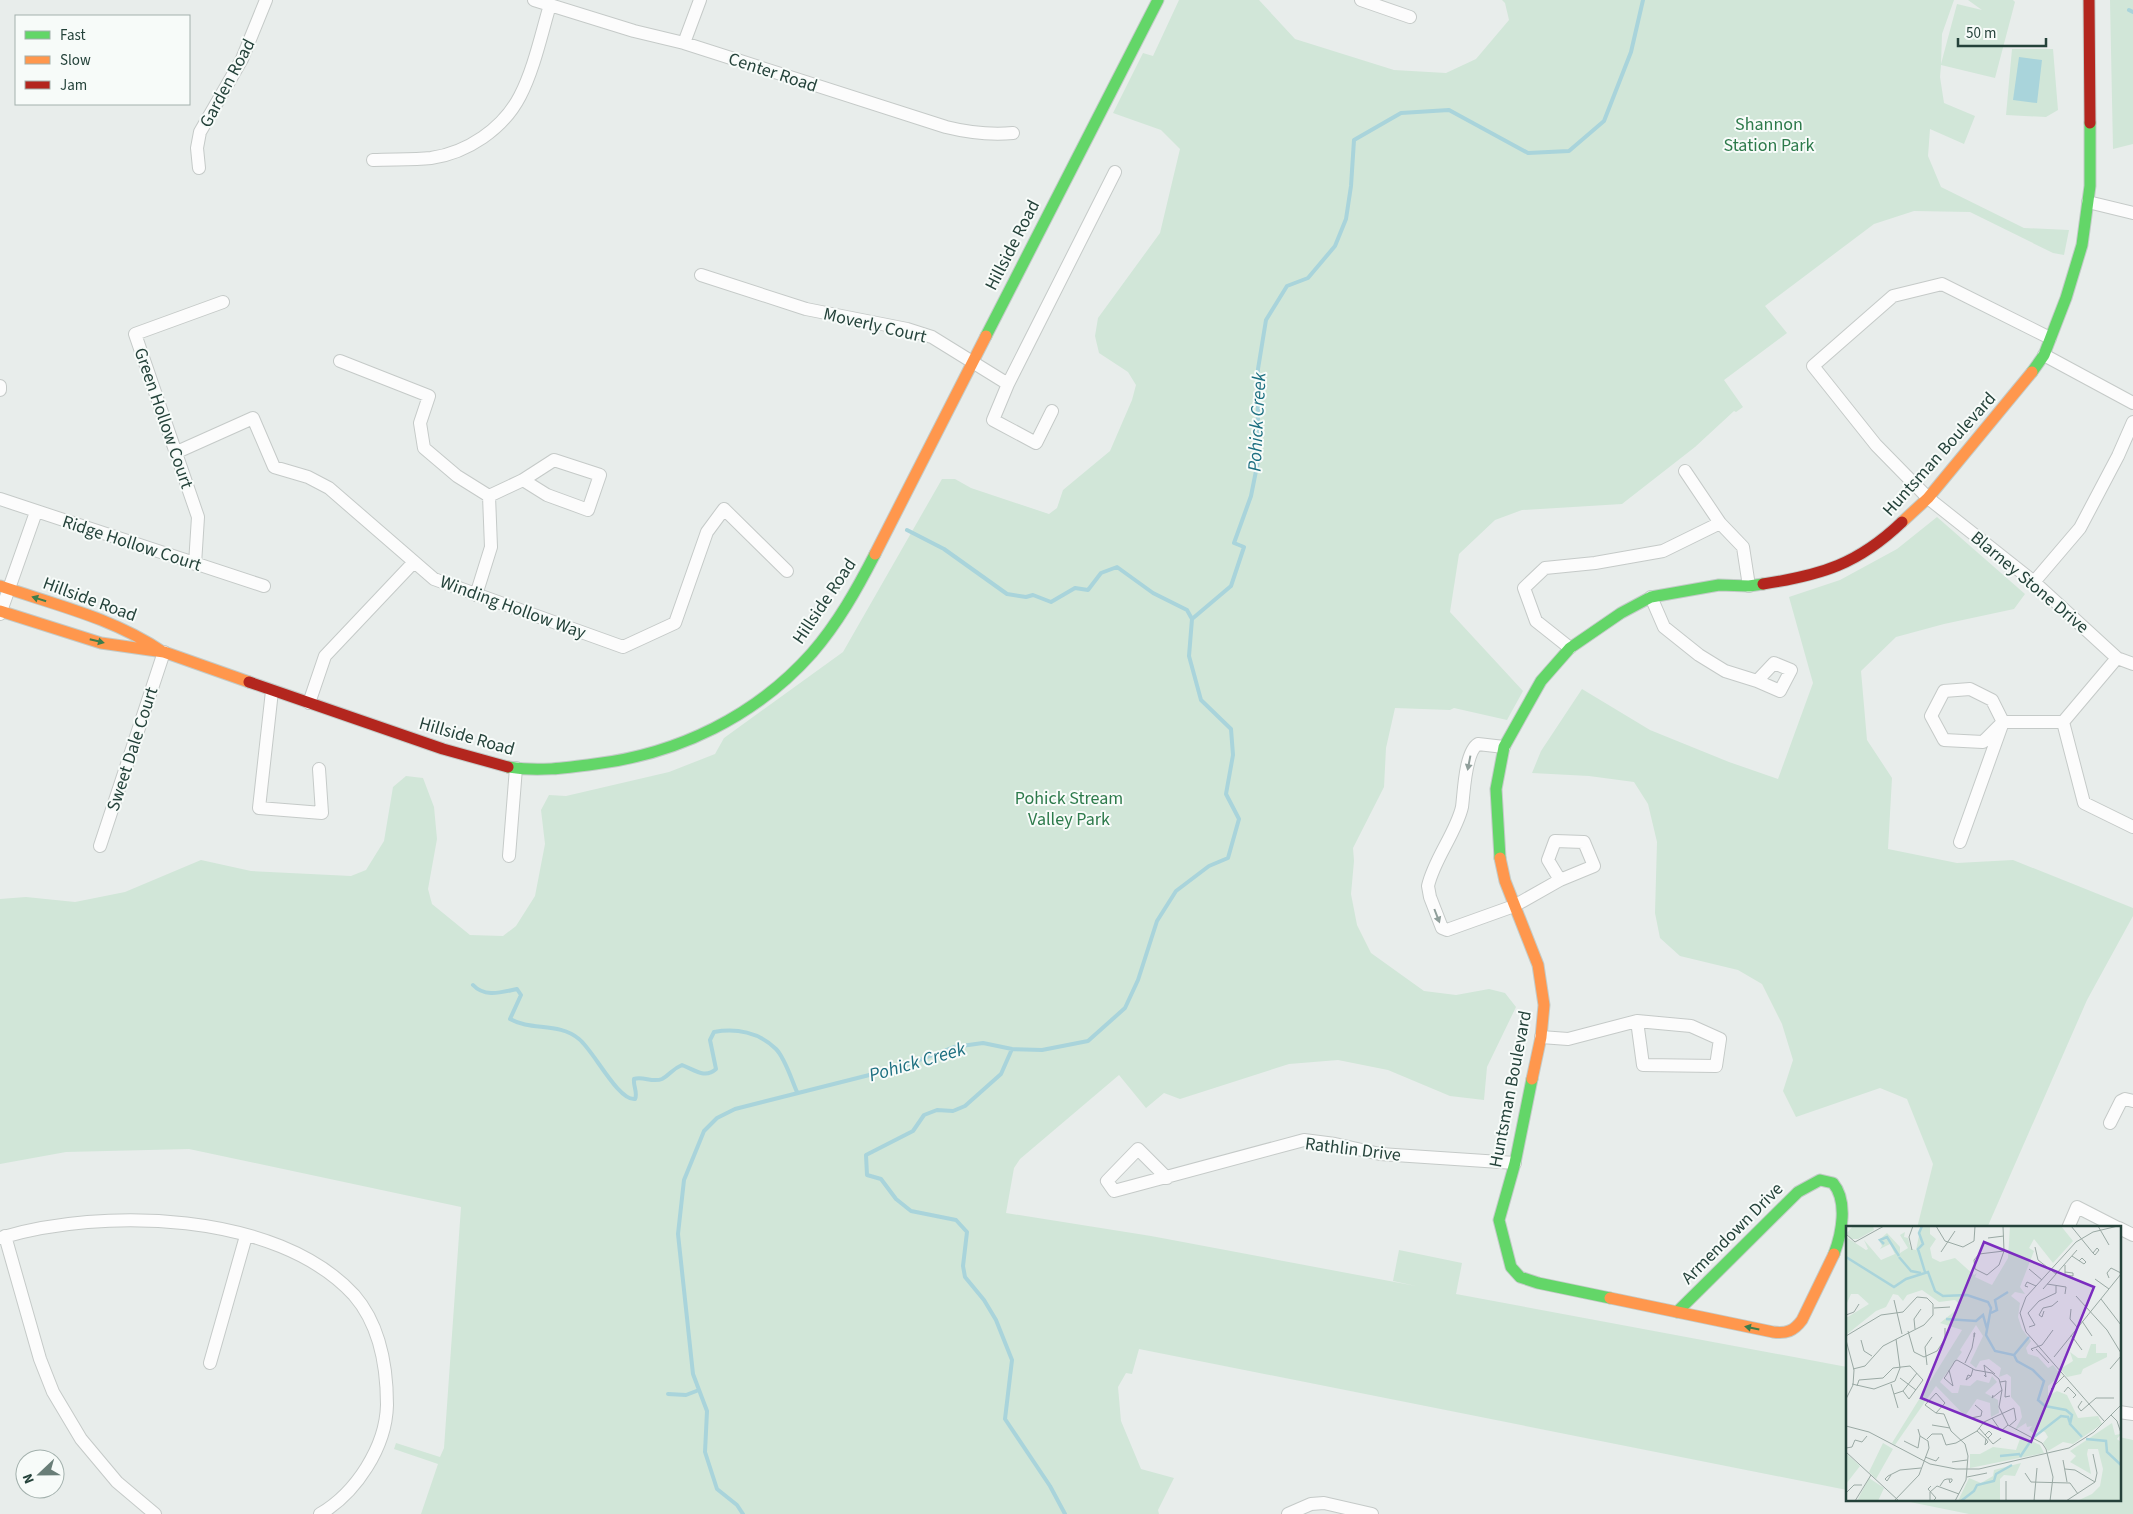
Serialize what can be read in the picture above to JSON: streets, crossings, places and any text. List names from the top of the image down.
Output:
{
  "streets": {
    "street": [
      "Center Road",
      "Garden Road",
      "Hillside Road",
      "Moverly Court",
      "Green Hollow Court",
      "Huntsman Boulevard",
      "Ridge Hollow Court",
      "Blarney Stone Drive",
      "Winding Hollow Way",
      "Sweet Dale Court",
      "Rathlin Drive",
      "Armendown Drive"
    ]
  },
  "crossings": [
    ["Hillside Road", "Moverly Court"],
    ["Hillside Road", "Sweet Dale Court"],
    ["Green Hollow Court", "Ridge Hollow Court"],
    ["Green Hollow Court", "Winding Hollow Way"],
    ["Huntsman Boulevard", "Blarney Stone Drive"],
    ["Huntsman Boulevard", "Rathlin Drive"],
    ["Huntsman Boulevard", "Armendown Drive"]
  ],
  "water": ["Pohick Creek"],
  "parks": ["Shannon Station Park", "Pohick Stream Valley Park"],
  "legend": ["Fast", "Slow", "Jam"],
  "scale_bar": "50 m",
  "north": "left"
}
